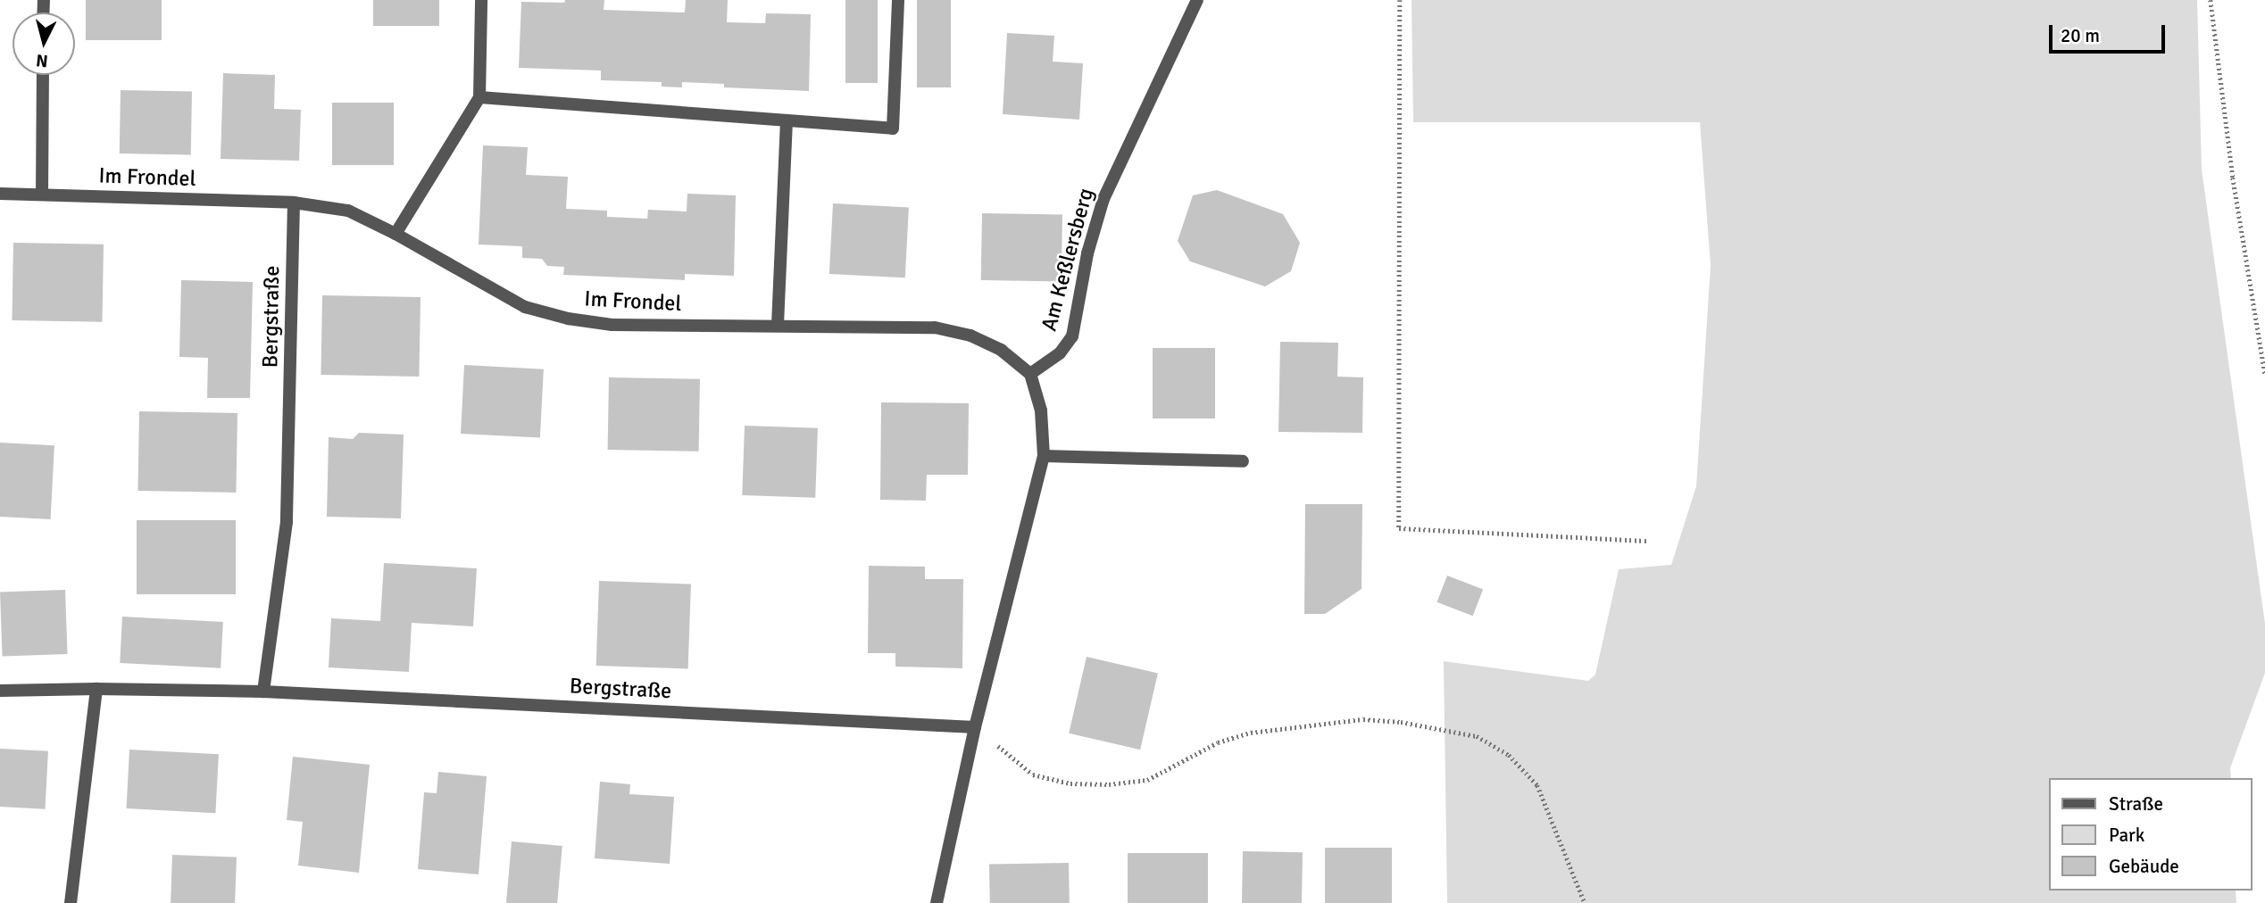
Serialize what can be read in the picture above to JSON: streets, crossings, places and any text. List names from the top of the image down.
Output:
{
  "streets": {
    "street": ["Im Frondel", "Am Keßlersberg", "Bergstraße"]
  },
  "crossings": [
    ["Im Frondel", "Am Keßlersberg"],
    ["Im Frondel", "Bergstraße"]
  ],
  "legend": ["Straße", "Park", "Gebäude"],
  "scale_bar": "20 m",
  "north": "bottom"
}
